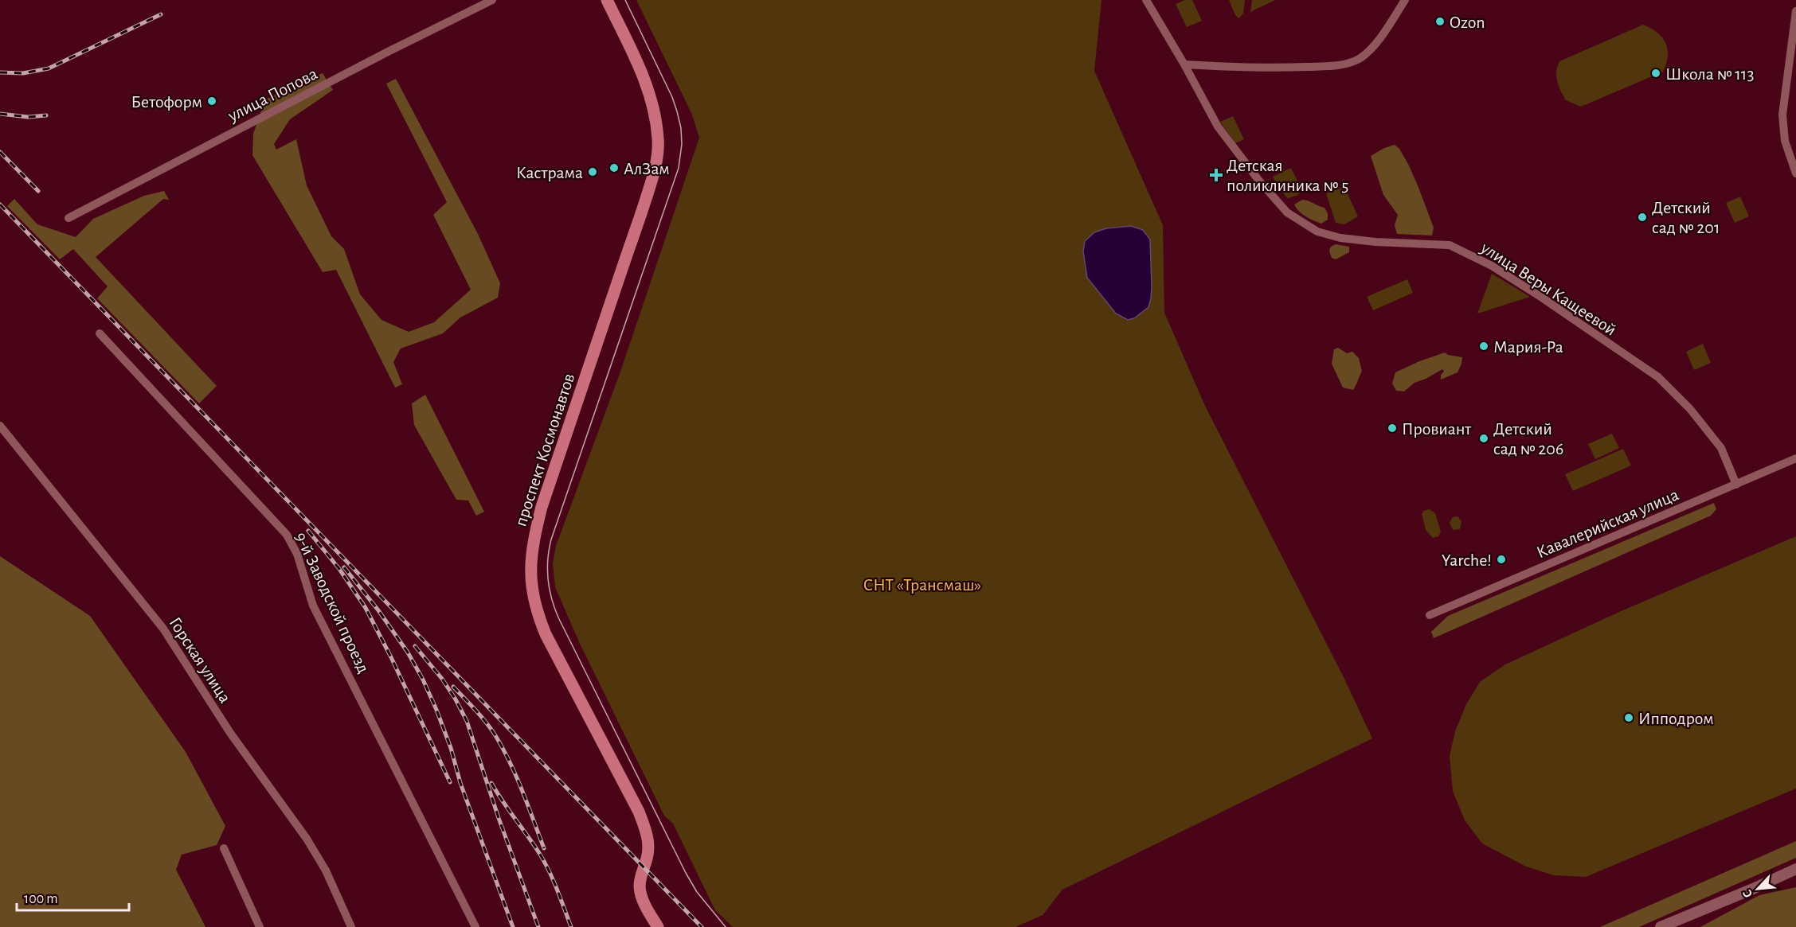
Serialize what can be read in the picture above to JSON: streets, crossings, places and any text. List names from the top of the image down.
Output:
{
  "streets": {
    "main road": ["проспект Космонавтов"],
    "street": [
      "улица Попова",
      "улица Веры Кащеевой",
      "Кавалерийская улица",
      "9-й Заводской проезд",
      "Горская улица"
    ]
  },
  "crossings": [
    ["улица Веры Кащеевой", "Кавалерийская улица"]
  ],
  "parks": ["СНТ «Трансмаш»"],
  "places": {
    "other": [
      "Ozon",
      "Школа № 113",
      "Бетоформ",
      "АлЗам",
      "Кастрама",
      "Детский сад № 201",
      "Мария-Ра",
      "Провиант",
      "Детский сад № 206",
      "Yarche!",
      "Ипподром"
    ],
    "health": ["Детская поликлиника № 5"]
  },
  "scale_bar": "100 m",
  "north": "bottom left"
}
